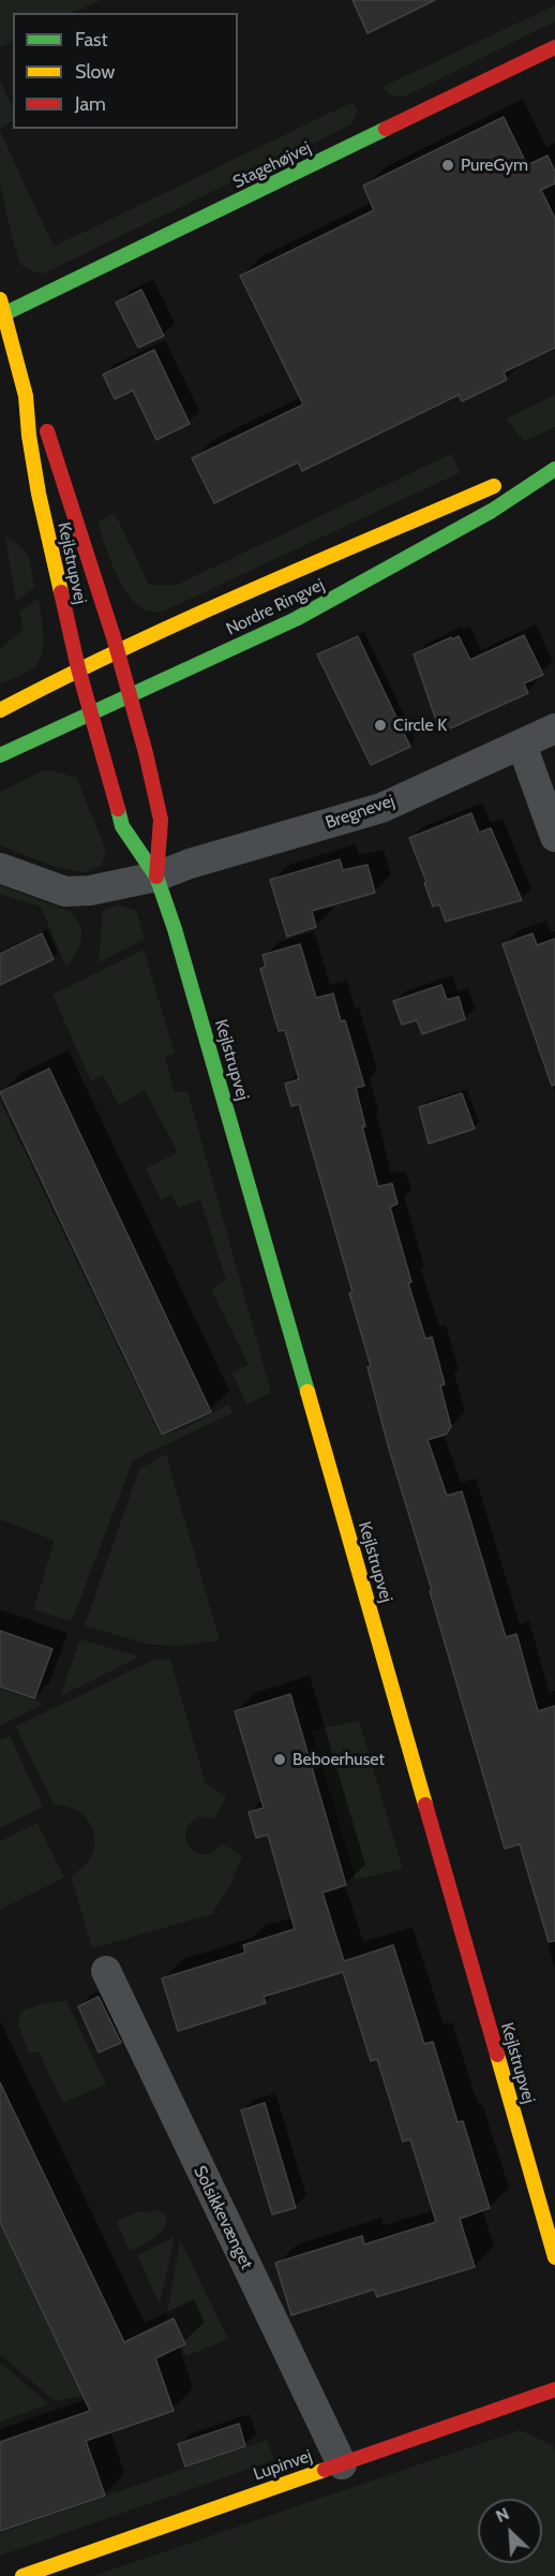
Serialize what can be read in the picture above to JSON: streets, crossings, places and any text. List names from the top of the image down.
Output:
{
  "streets": {
    "street": [
      "Stagehøjvej",
      "Kejlstrupvej",
      "Nordre Ringvej",
      "Bregnevej",
      "Solsikkevænget",
      "Lupinvej"
    ]
  },
  "crossings": [
    ["Stagehøjvej", "Kejlstrupvej"],
    ["Kejlstrupvej", "Nordre Ringvej"],
    ["Kejlstrupvej", "Bregnevej"],
    ["Solsikkevænget", "Lupinvej"]
  ],
  "places": ["PureGym", "Circle K", "Beboerhuset"],
  "legend": ["Fast", "Slow", "Jam"],
  "north": "top left"
}
